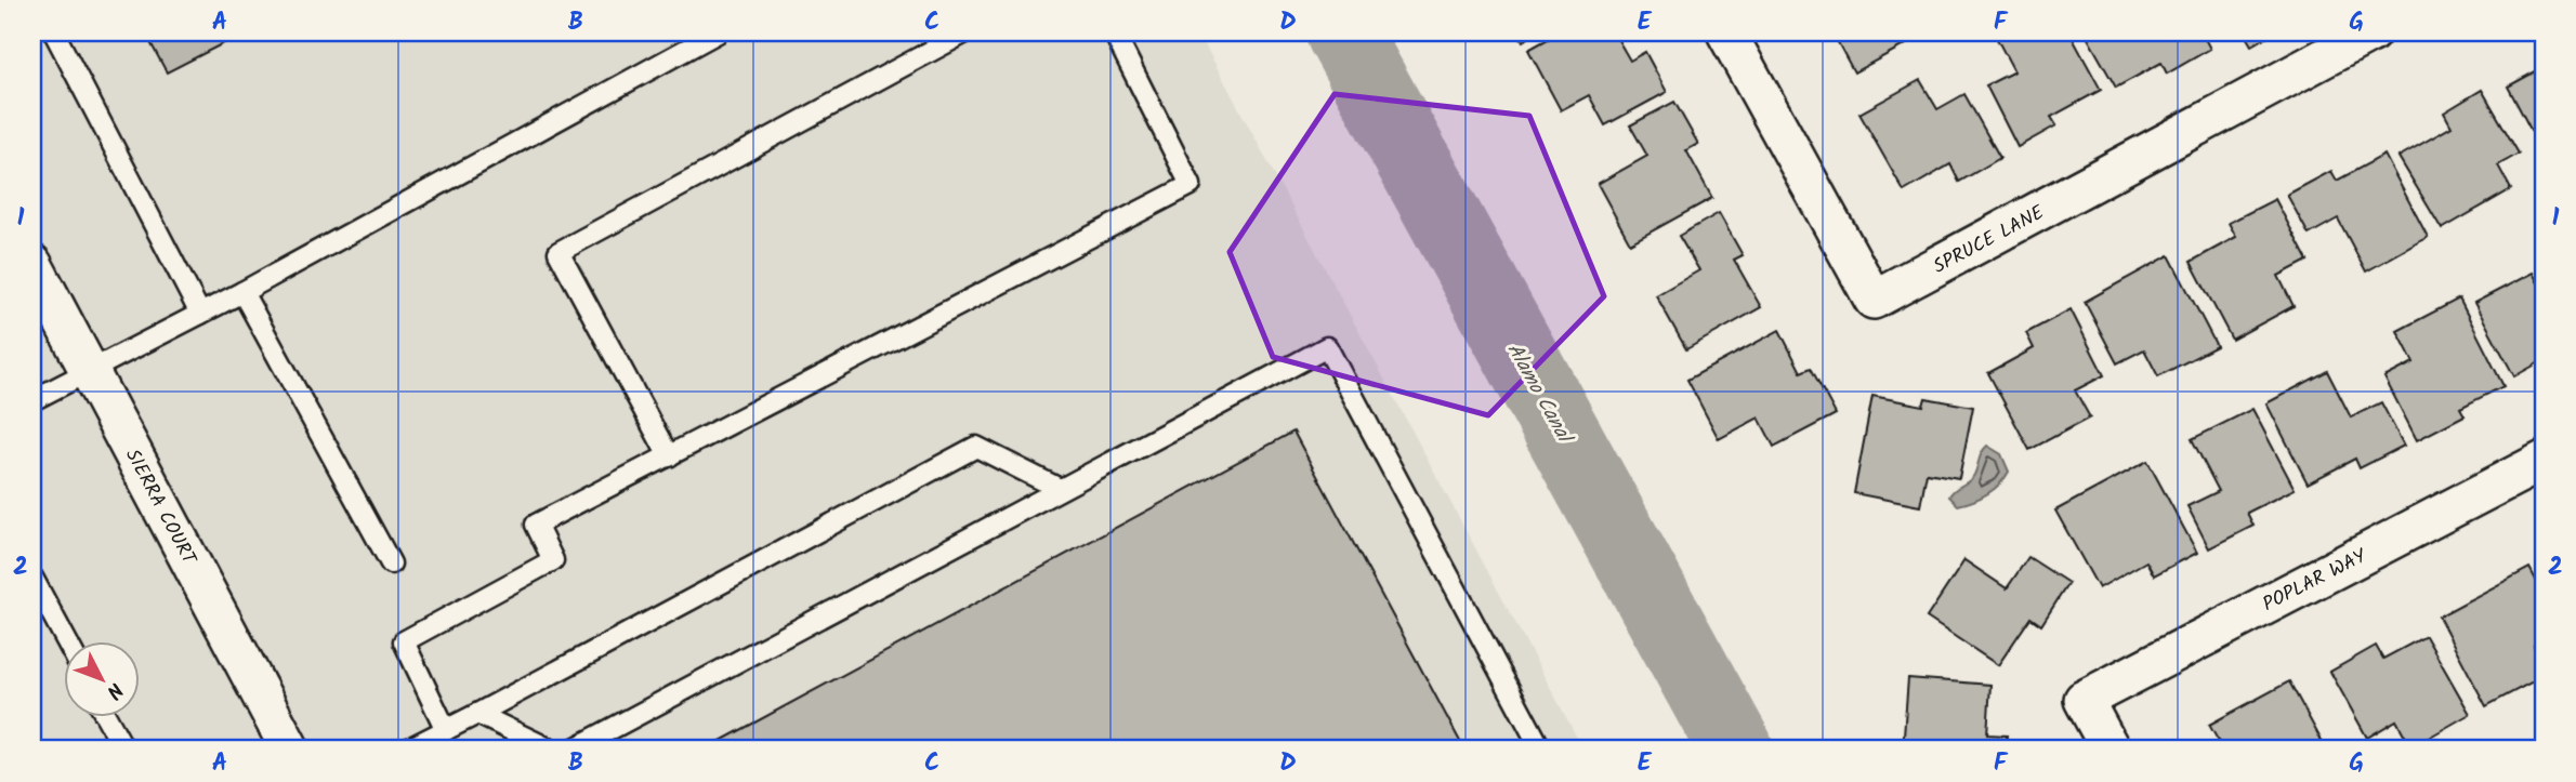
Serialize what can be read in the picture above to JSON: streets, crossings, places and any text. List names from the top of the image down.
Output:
{
  "streets": {
    "street": ["SPRUCE LANE", "SIERRA COURT", "POPLAR WAY"]
  },
  "water": ["Alamo Canal"],
  "north": "bottom right",
  "grid": {
    "columns": [
      "A",
      "B",
      "C",
      "D",
      "E",
      "F",
      "G"
    ],
    "rows": ["1", "2"]
  }
}
